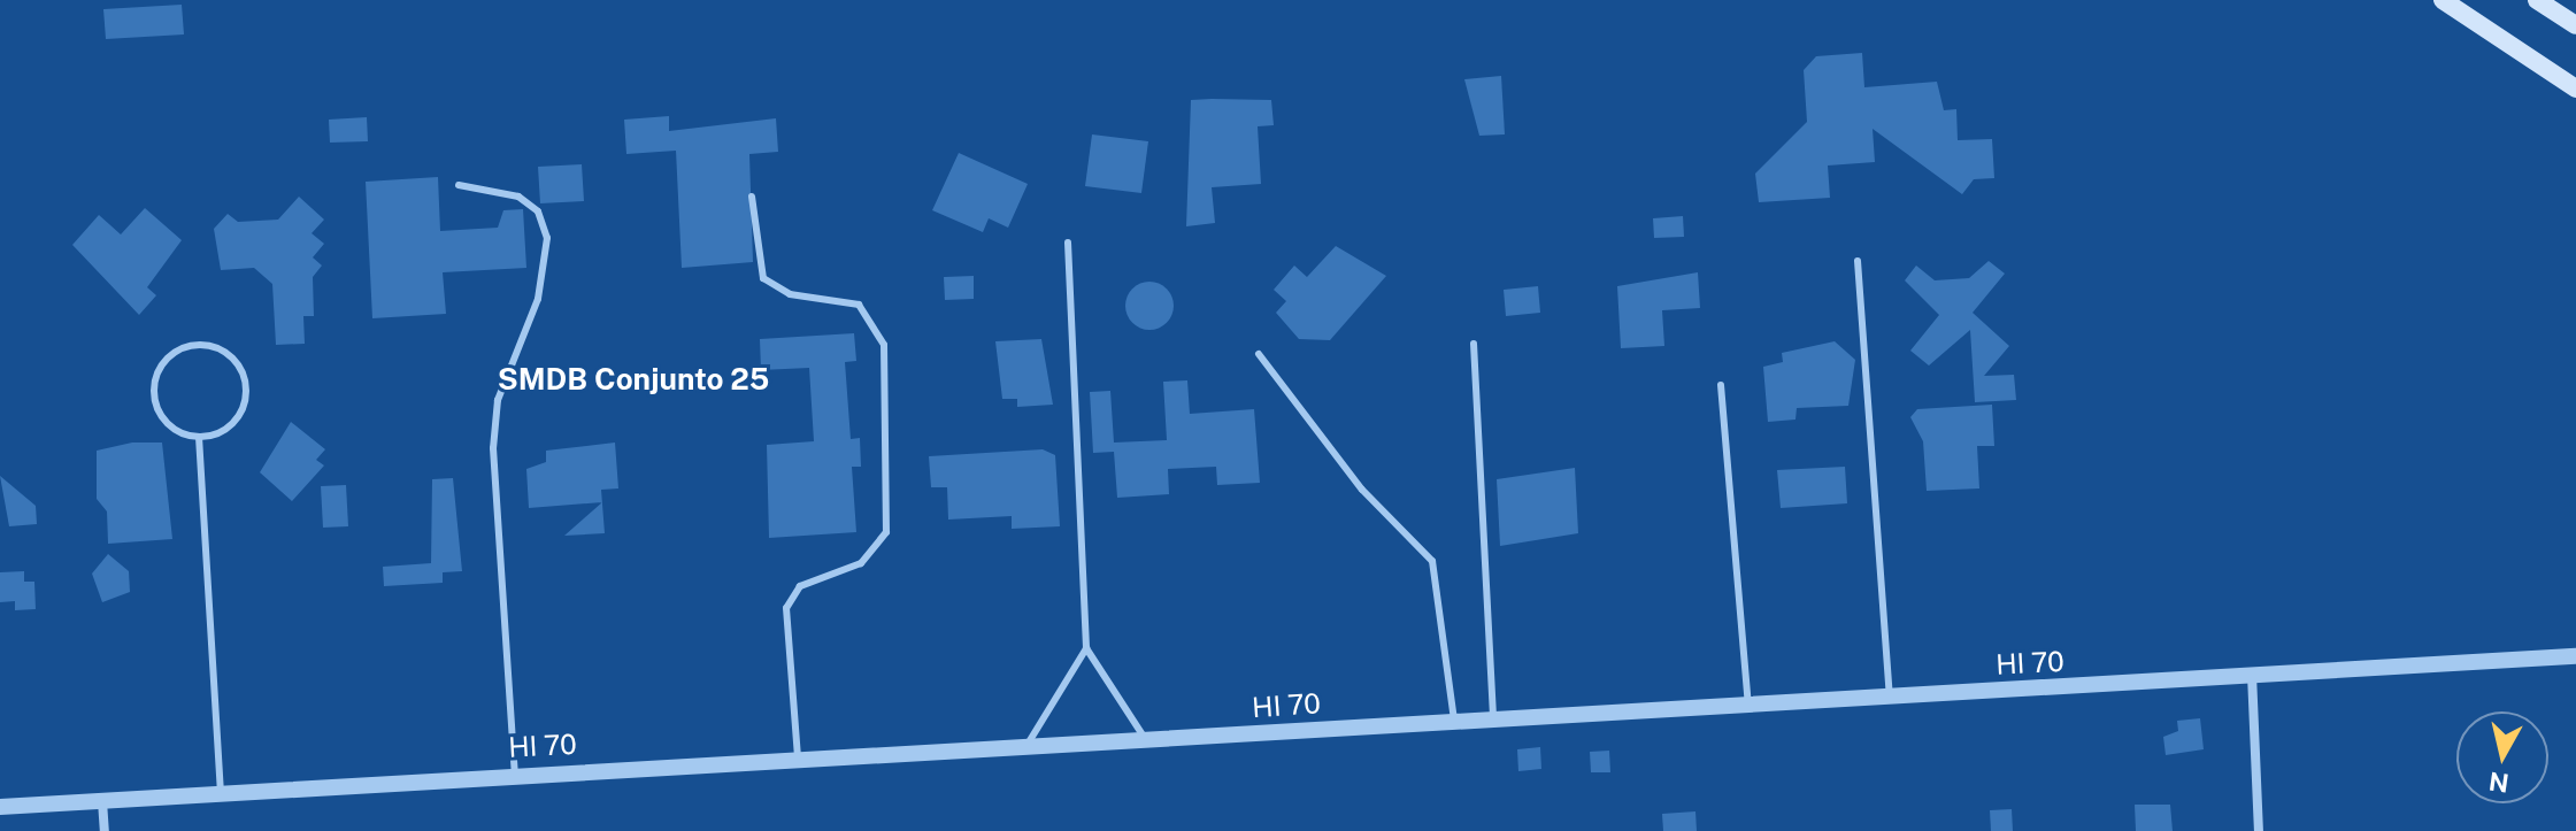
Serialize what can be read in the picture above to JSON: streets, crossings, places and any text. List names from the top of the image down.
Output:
{
  "streets": {
    "street": ["HI 70"]
  },
  "districts": ["SMDB Conjunto 25"],
  "north": "bottom"
}
